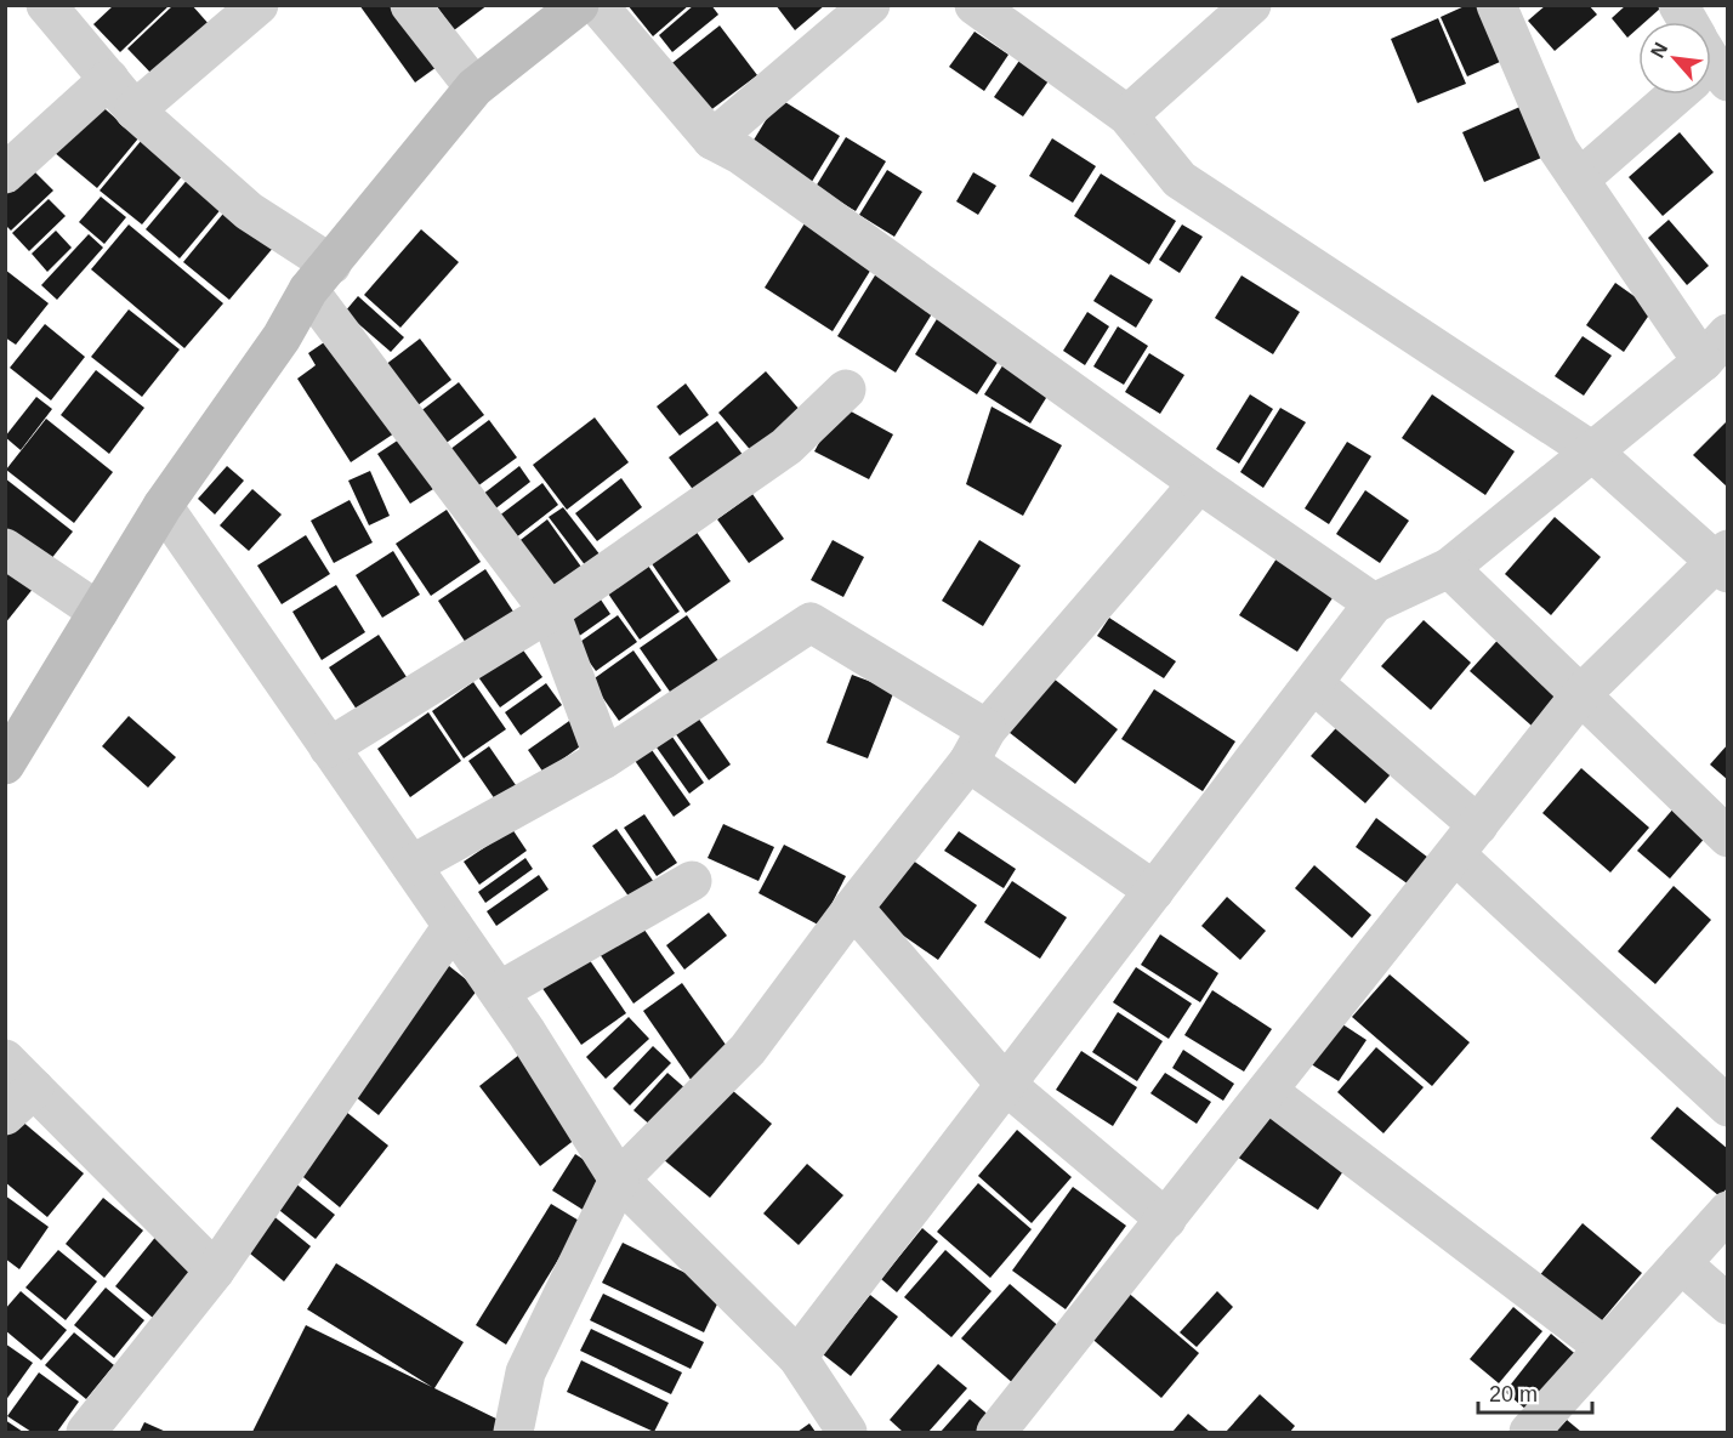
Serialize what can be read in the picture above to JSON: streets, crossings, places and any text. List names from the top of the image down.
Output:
{
  "scale_bar": "20 m",
  "north": "top left"
}
